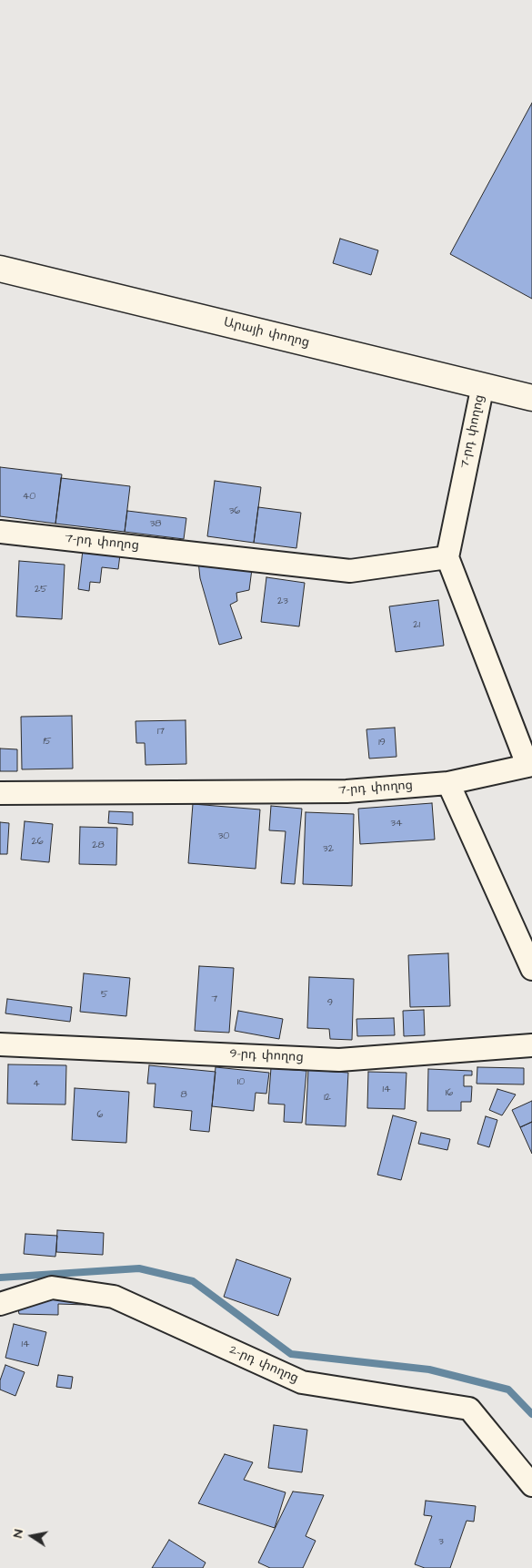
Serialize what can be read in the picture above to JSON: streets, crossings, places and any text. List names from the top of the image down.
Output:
{
  "streets": {
    "main road": ["Արայի փողոց"],
    "street": ["7-րդ փողոց", "9-րդ փողոց", "2-րդ փողոց"]
  },
  "crossings": [
    ["Արայի փողոց", "7-րդ փողոց"]
  ],
  "house_numbers": [
    "40",
    "36",
    "38",
    "25",
    "23",
    "21",
    "17",
    "15",
    "19",
    "34",
    "30",
    "26",
    "28",
    "32",
    "5",
    "7",
    "9",
    "10",
    "4",
    "14",
    "16",
    "8",
    "12",
    "6",
    "14",
    "3"
  ],
  "north": "left"
}
